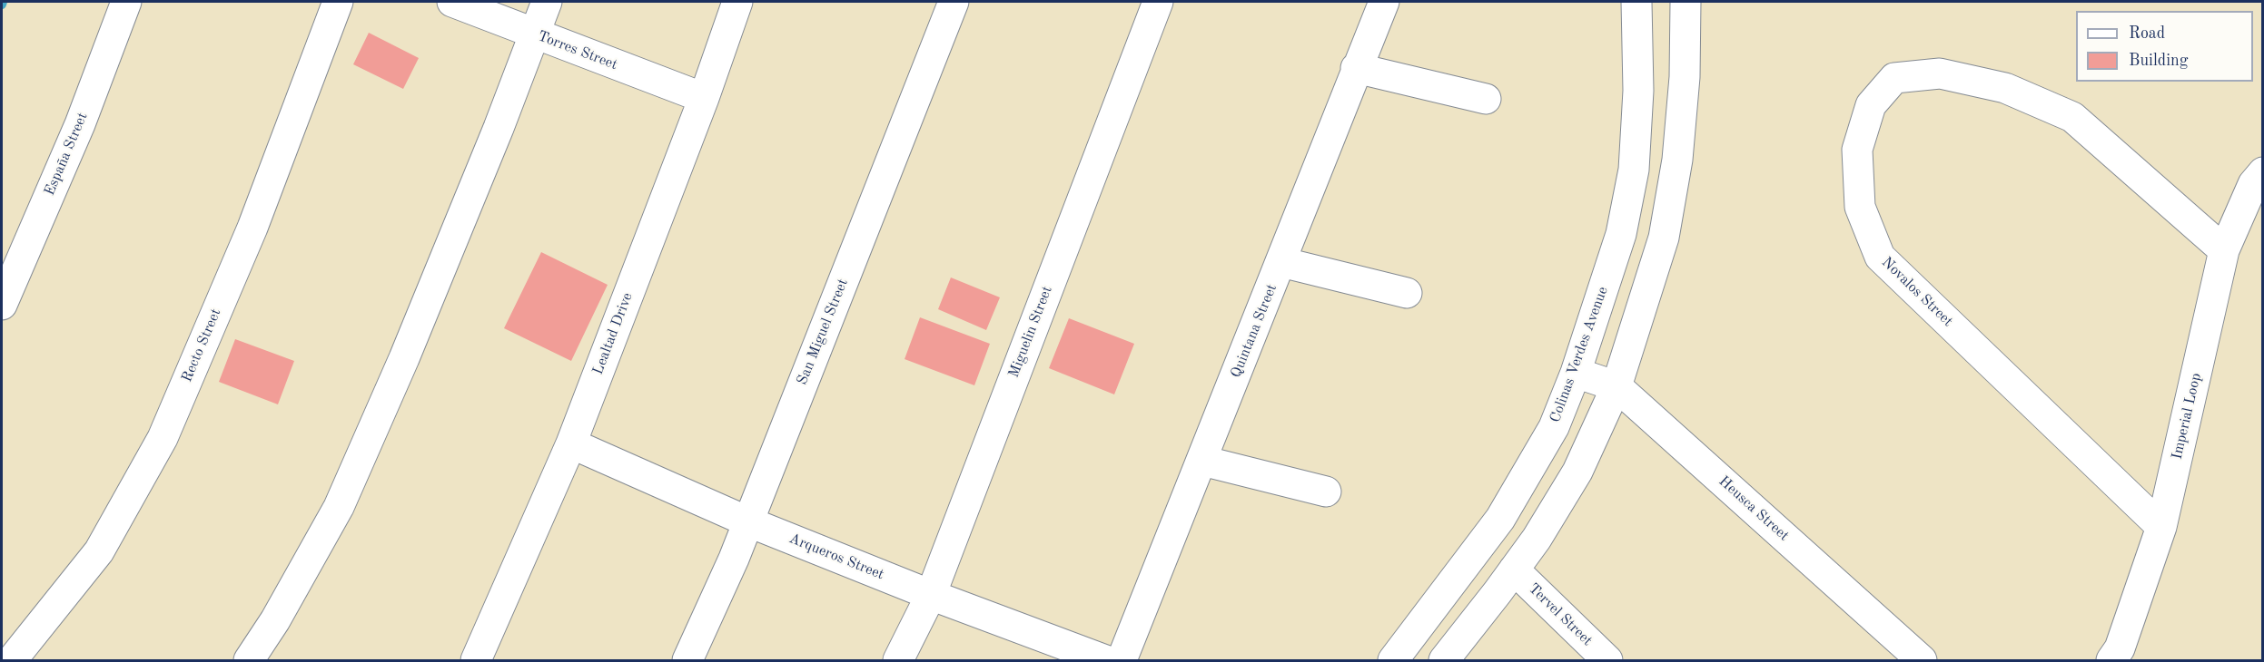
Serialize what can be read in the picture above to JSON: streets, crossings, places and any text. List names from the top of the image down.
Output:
{
  "streets": {
    "street": [
      "Torres Street",
      "España Street",
      "Novalos Street",
      "Quintana Street",
      "San Miguel Street",
      "Miguelin Street",
      "Lealtad Drive",
      "Recto Street",
      "Colinas Verdes Avenue",
      "Imperial Loop",
      "Heusca Street",
      "Arqueros Street",
      "Tervel Street"
    ]
  },
  "crossings": [
    ["Torres Street", "Lealtad Drive"],
    ["Novalos Street", "Imperial Loop"],
    ["San Miguel Street", "Arqueros Street"],
    ["Miguelin Street", "Arqueros Street"],
    ["Lealtad Drive", "Arqueros Street"],
    ["Colinas Verdes Avenue", "Heusca Street"]
  ],
  "legend": ["Road", "Building"]
}
